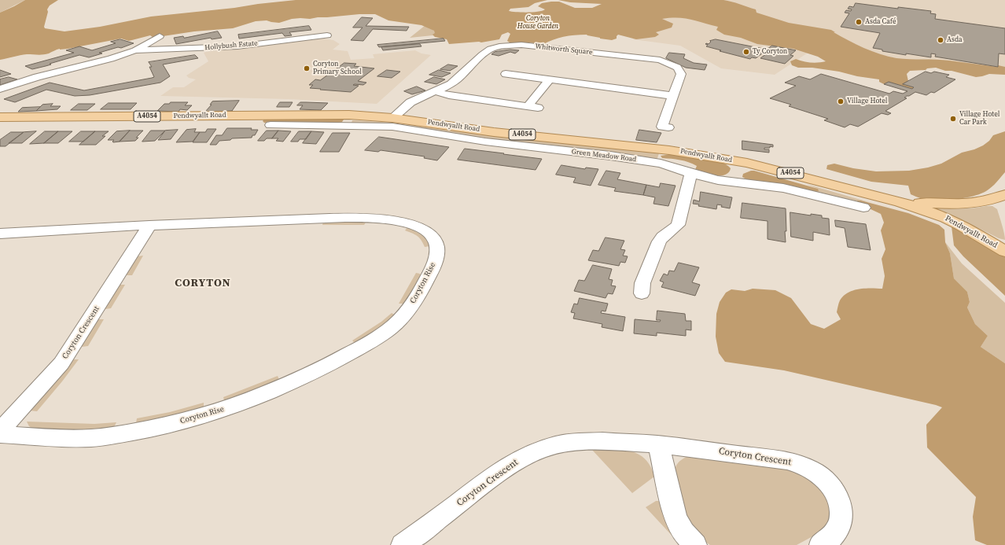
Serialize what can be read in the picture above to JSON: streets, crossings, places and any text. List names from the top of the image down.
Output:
{
  "streets": {
    "main road": ["Pendwyallt Road", "A4054"],
    "street": [
      "Hollybush Estate",
      "Whitworth Square",
      "Green Meadow Road",
      "Coryton Rise",
      "Coryton Crescent"
    ]
  },
  "crossings": [
    ["Whitworth Square", "Pendwyallt Road"],
    ["Coryton Rise", "Coryton Crescent"]
  ],
  "districts": ["CORYTON"],
  "parks": ["Coryton House Garden"],
  "places": [
    "Asda Café",
    "Asda",
    "Ty Coryton",
    "Coryton Primary School",
    "Village Hotel",
    "Village Hotel Car Park"
  ]
}
